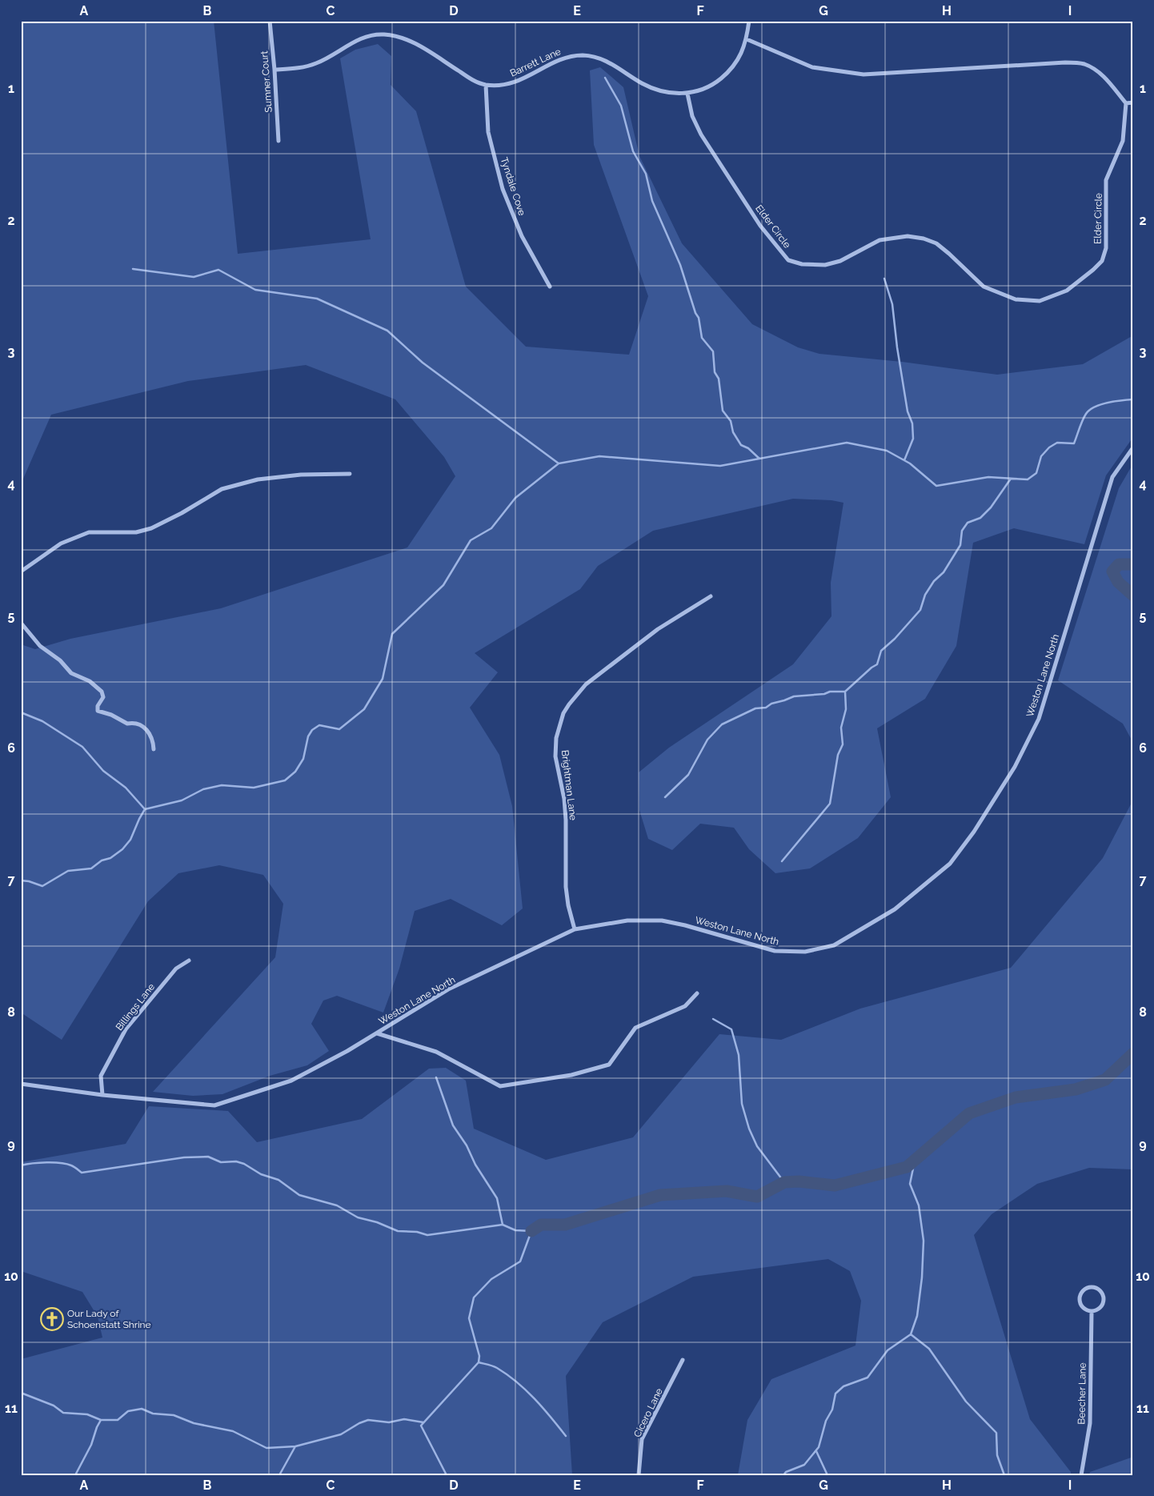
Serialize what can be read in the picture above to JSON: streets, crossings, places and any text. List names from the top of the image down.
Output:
{
  "streets": {
    "street": [
      "Barrett Lane",
      "Sumner Court",
      "Tyndale Cove",
      "Elder Circle",
      "Weston Lane North",
      "Brightman Lane",
      "Billings Lane",
      "Beecher Lane",
      "Cicero Lane"
    ]
  },
  "crossings": [
    ["Barrett Lane", "Sumner Court"],
    ["Barrett Lane", "Tyndale Cove"],
    ["Barrett Lane", "Elder Circle"],
    ["Weston Lane North", "Brightman Lane"],
    ["Weston Lane North", "Billings Lane"]
  ],
  "places": {
    "church": ["Our Lady of Schoenstatt Shrine"]
  },
  "grid": {
    "columns": [
      "A",
      "B",
      "C",
      "D",
      "E",
      "F",
      "G",
      "H",
      "I"
    ],
    "rows": [
      "1",
      "2",
      "3",
      "4",
      "5",
      "6",
      "7",
      "8",
      "9",
      "10",
      "11"
    ]
  }
}
